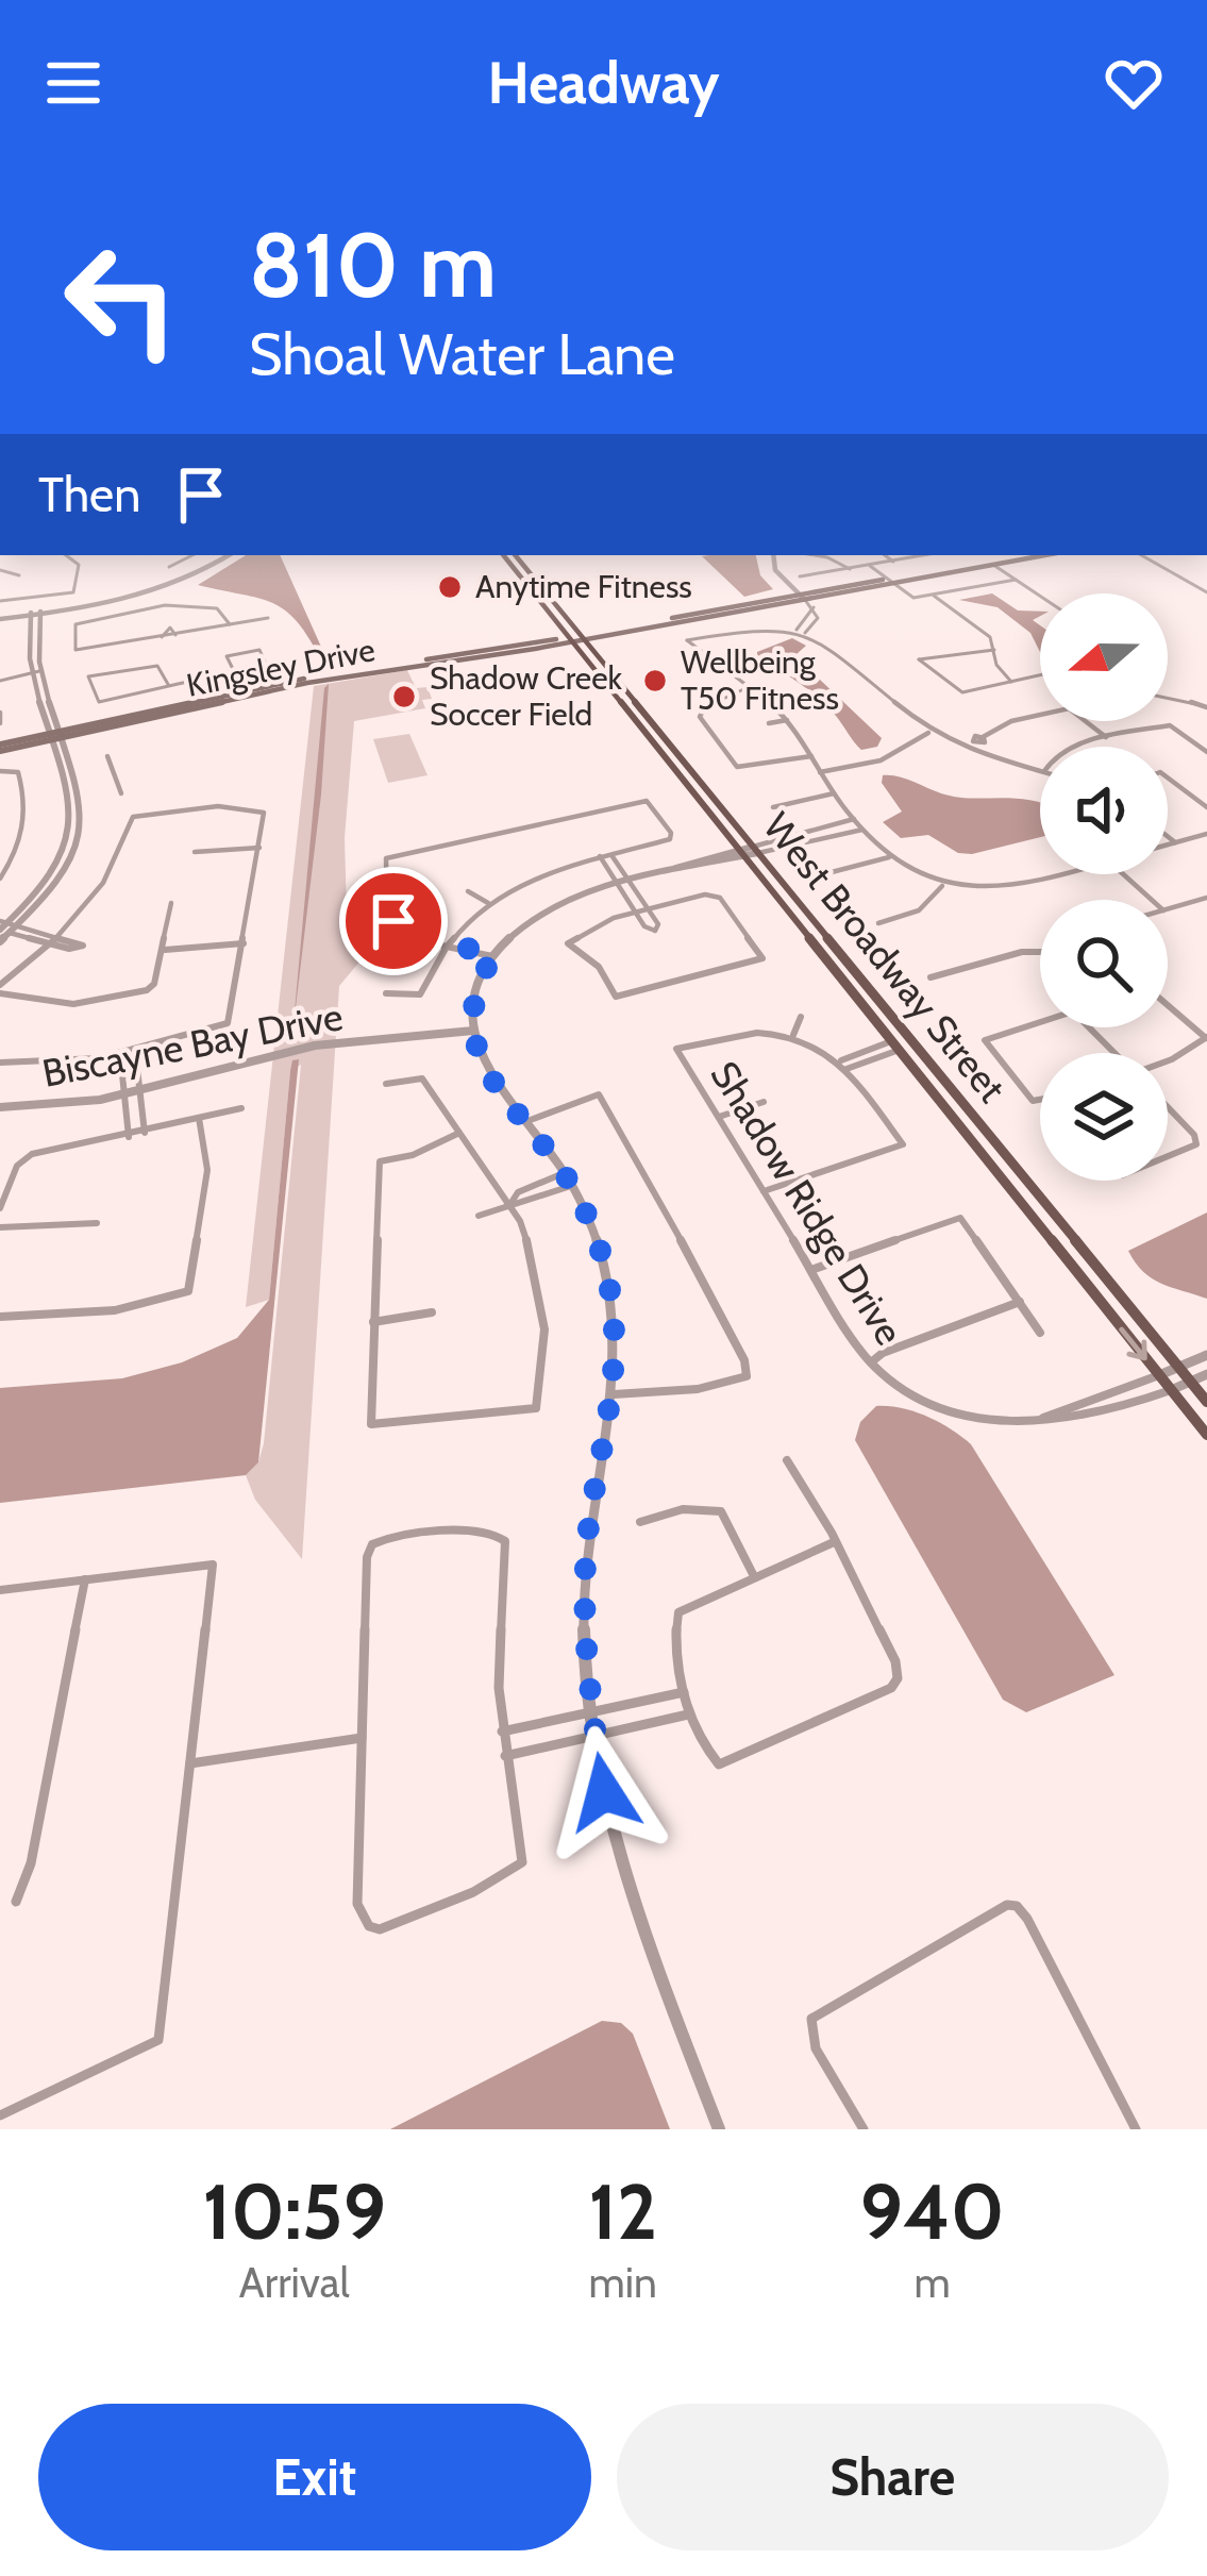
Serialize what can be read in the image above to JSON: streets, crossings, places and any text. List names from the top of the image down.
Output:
{
  "streets": {
    "main road": ["Kingsley Drive", "West Broadway Street"],
    "street": ["Biscayne Bay Drive", "Shadow Ridge Drive"]
  },
  "crossings": [
    ["Kingsley Drive", "West Broadway Street"],
    ["West Broadway Street", "Shadow Ridge Drive"]
  ],
  "places": ["Anytime Fitness", "Wellbeing T50 Fitness", "Shadow Creek Soccer Field"],
  "north": "left",
  "page": {
    "header": "Headway",
    "turn": ["810 m", "Shoal Water Lane"],
    "then": "Then",
    "eta": [
      "10:59",
      "Arrival",
      "12",
      "min",
      "940",
      "m"
    ],
    "buttons": ["Exit", "Share"]
  }
}
